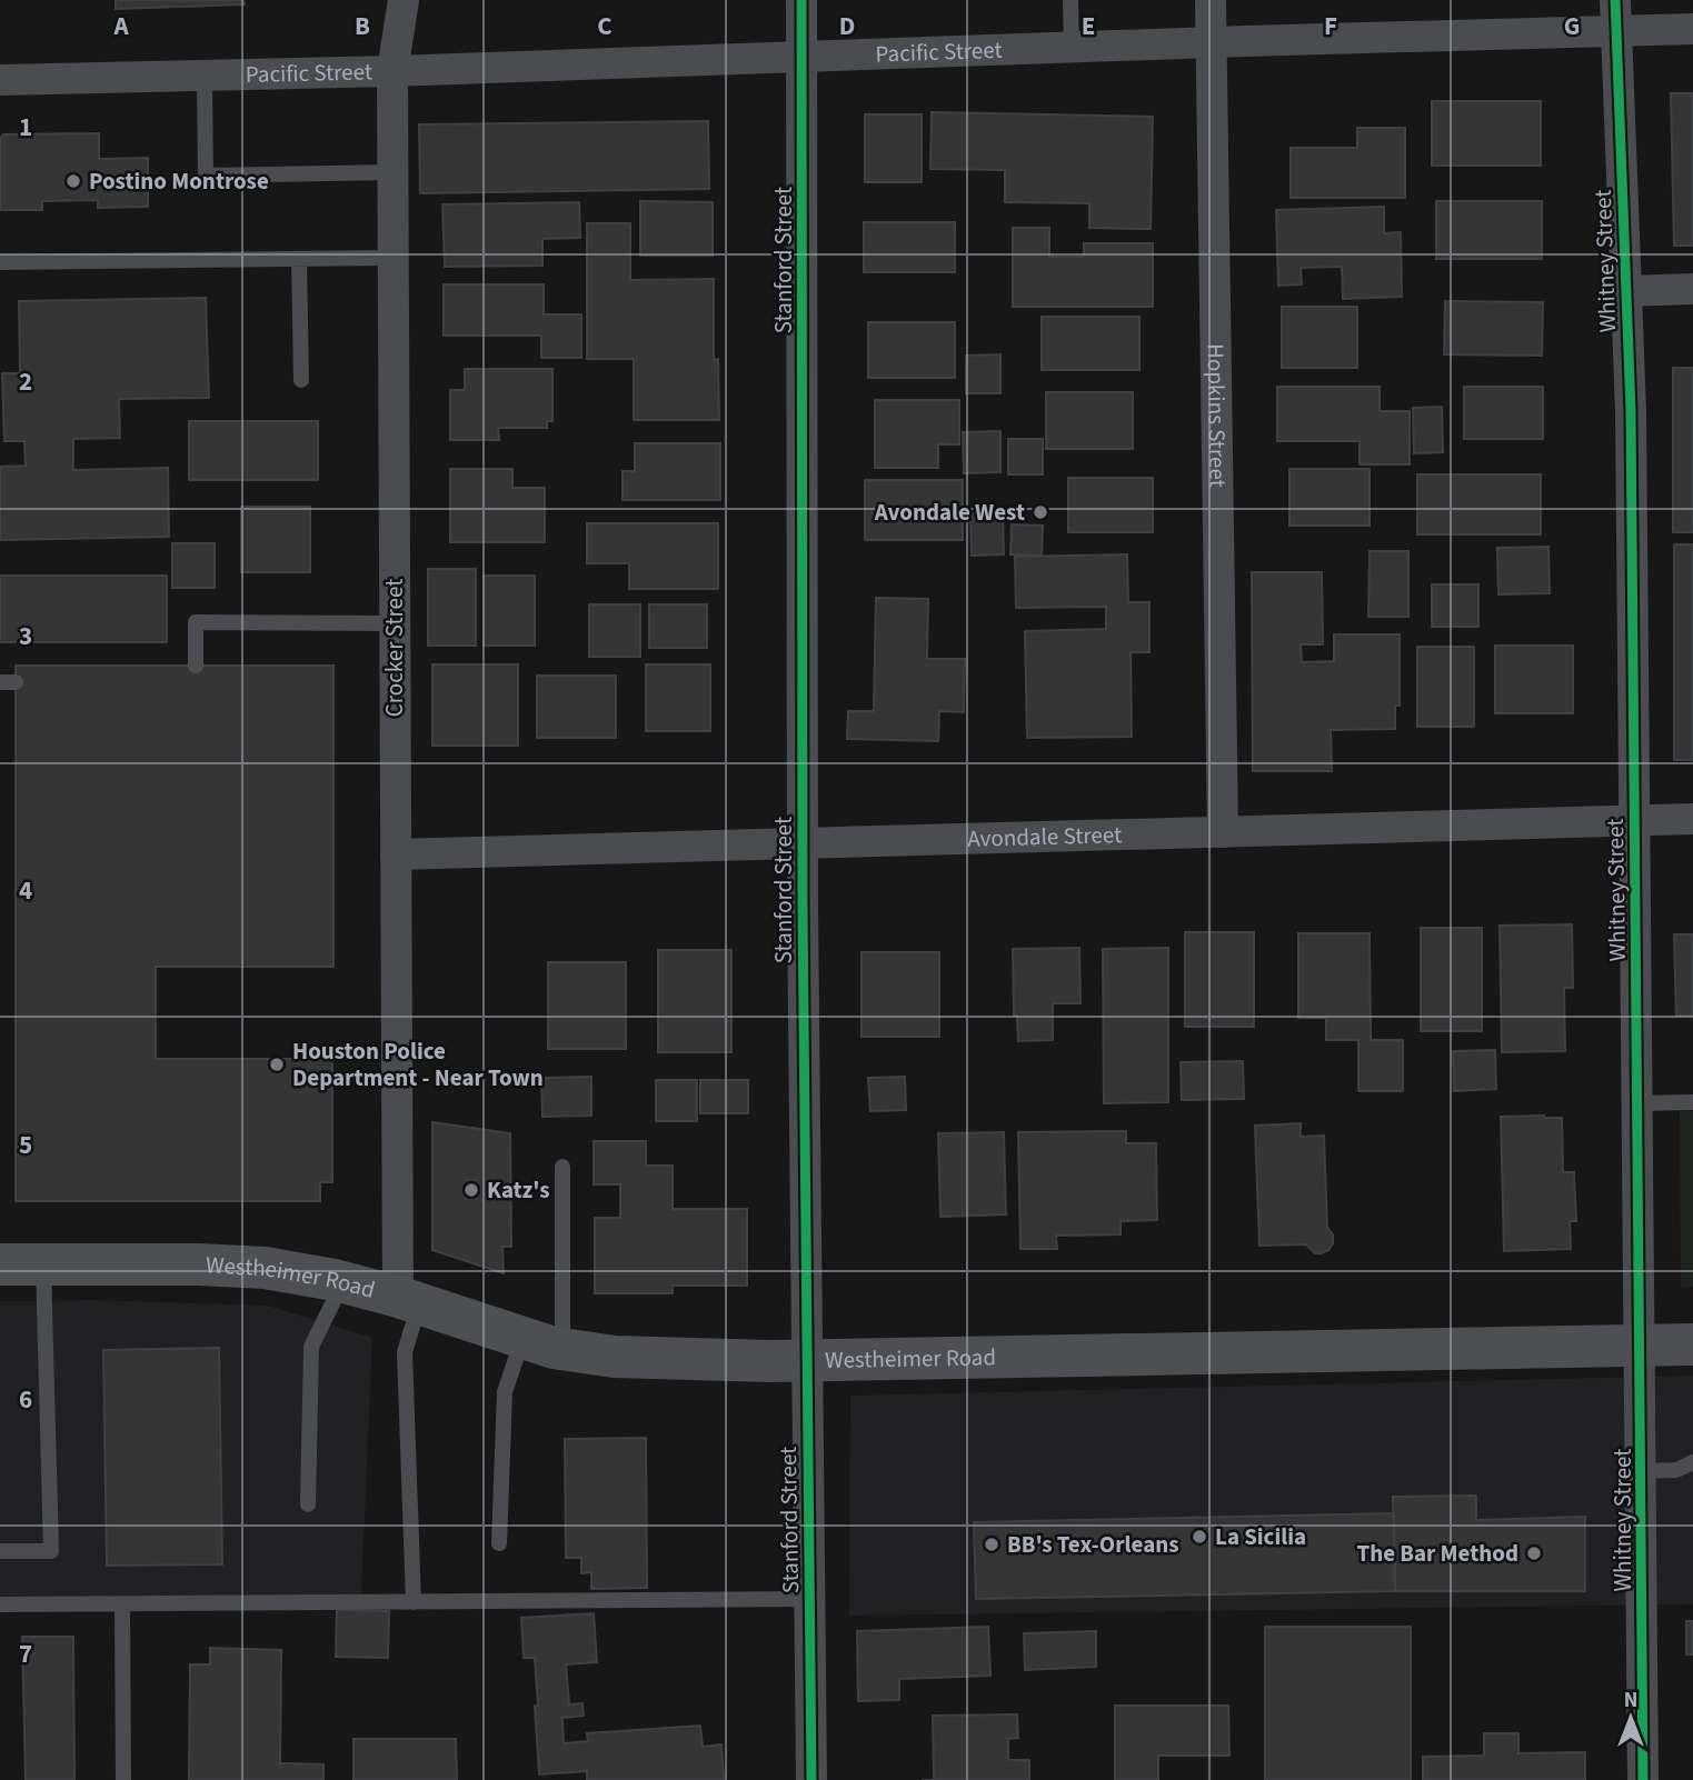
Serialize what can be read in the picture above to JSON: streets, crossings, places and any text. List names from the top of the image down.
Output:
{
  "streets": {
    "main road": ["Westheimer Road"],
    "street": [
      "Pacific Street",
      "Stanford Street",
      "Whitney Street",
      "Hopkins Street",
      "Crocker Street",
      "Avondale Street"
    ]
  },
  "crossings": [
    ["Pacific Street", "Stanford Street"],
    ["Pacific Street", "Whitney Street"],
    ["Pacific Street", "Hopkins Street"],
    ["Pacific Street", "Crocker Street"],
    ["Stanford Street", "Avondale Street"],
    ["Stanford Street", "Westheimer Road"],
    ["Whitney Street", "Avondale Street"],
    ["Whitney Street", "Westheimer Road"],
    ["Hopkins Street", "Avondale Street"],
    ["Crocker Street", "Avondale Street"],
    ["Crocker Street", "Westheimer Road"]
  ],
  "places": [
    "Postino Montrose",
    "Avondale West",
    "Houston Police Department - Near Town",
    "Katz's",
    "La Sicilia",
    "BB's Tex-Orleans",
    "The Bar Method"
  ],
  "north": "top",
  "grid": {
    "columns": [
      "A",
      "B",
      "C",
      "D",
      "E",
      "F",
      "G"
    ],
    "rows": [
      "1",
      "2",
      "3",
      "4",
      "5",
      "6",
      "7"
    ]
  }
}
